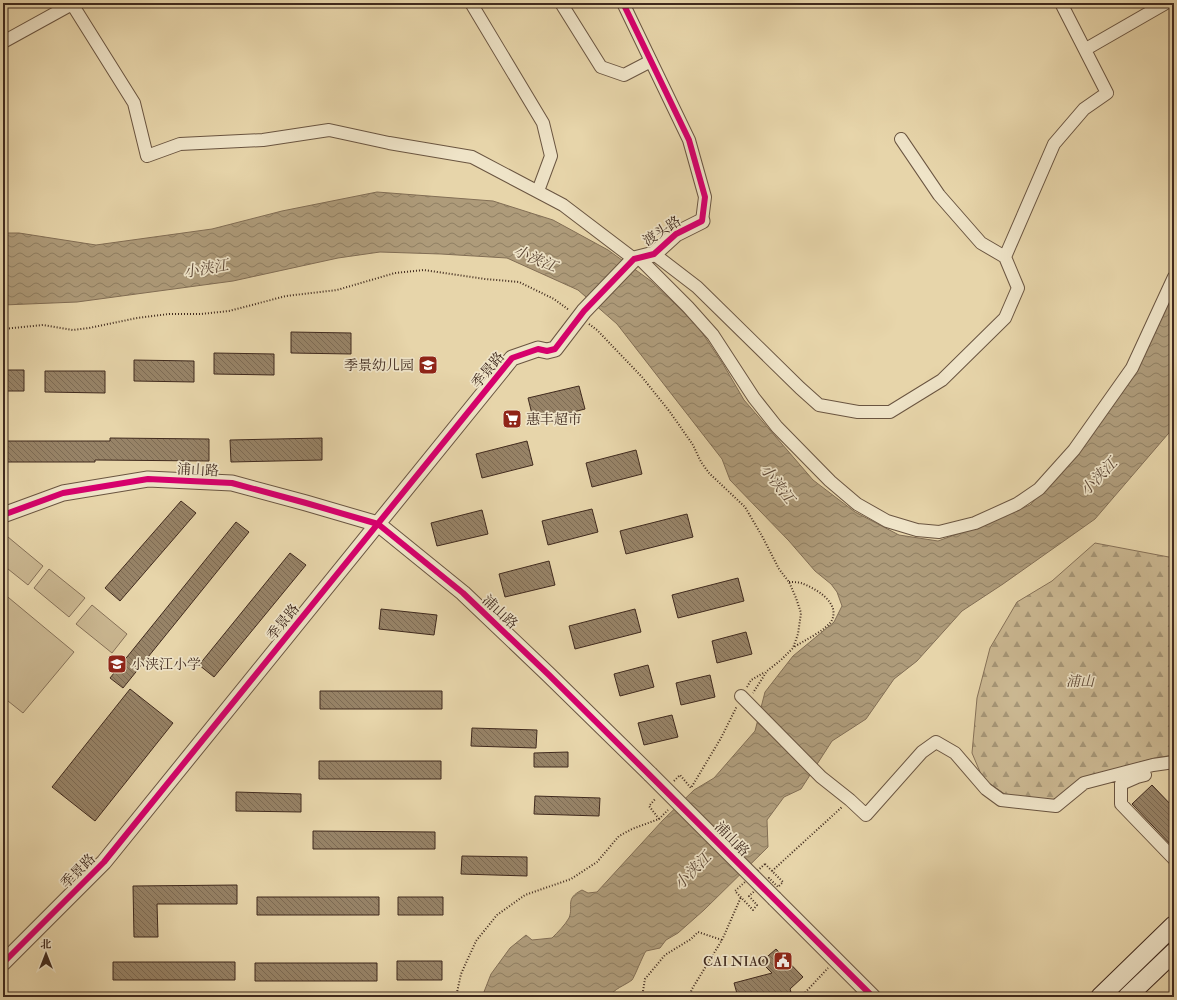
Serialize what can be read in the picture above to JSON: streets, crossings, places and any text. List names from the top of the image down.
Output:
{
  "streets": {
    "street": ["渡头路", "季景路", "浦山路"]
  },
  "crossings": [
    ["渡头路", "季景路"],
    ["季景路", "浦山路"]
  ],
  "water": ["小浃江"],
  "parks": ["浦山"],
  "places": {
    "school or university": ["季景幼儿园", "小浃江小学"],
    "supermarket": ["惠丰超市"],
    "public building": ["CAI NIAO"]
  },
  "north": "top"
}
